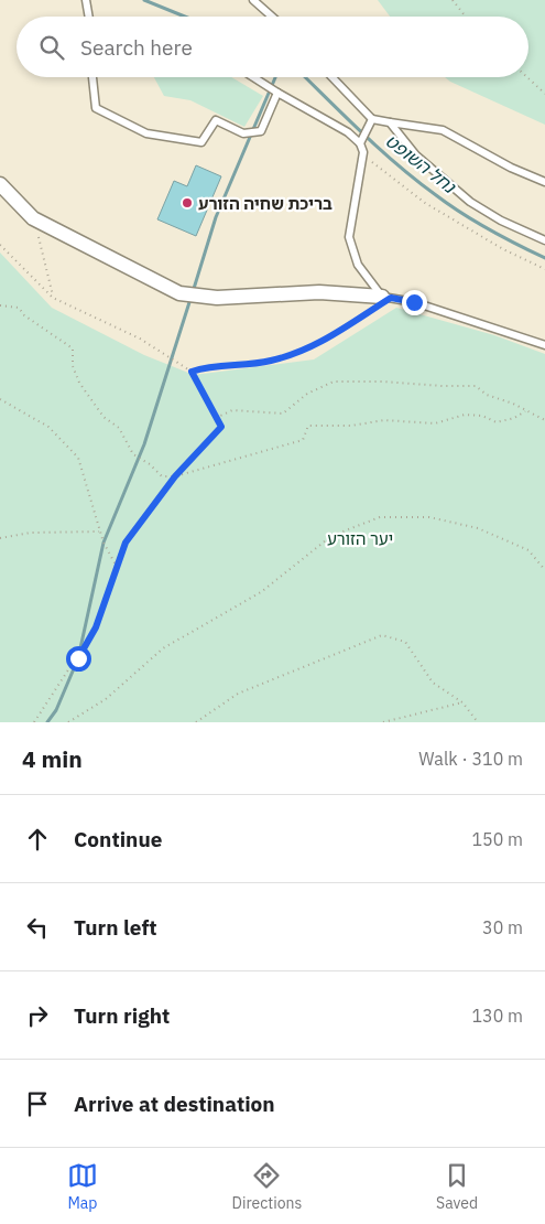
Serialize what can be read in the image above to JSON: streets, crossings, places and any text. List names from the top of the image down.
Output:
{
  "water": ["נחל השופט"],
  "parks": ["יער הזורע"],
  "places": ["בריכת שחיה הזורע"],
  "page": {
    "search": "Search here",
    "heading": ["4 min", "Walk · 310 m"],
    "list": [
      ["Continue", "150 m"],
      ["Turn left", "30 m"],
      ["Turn right", "130 m"],
      "Arrive at destination"
    ],
    "nav": ["Map", "Directions", "Saved"]
  }
}
